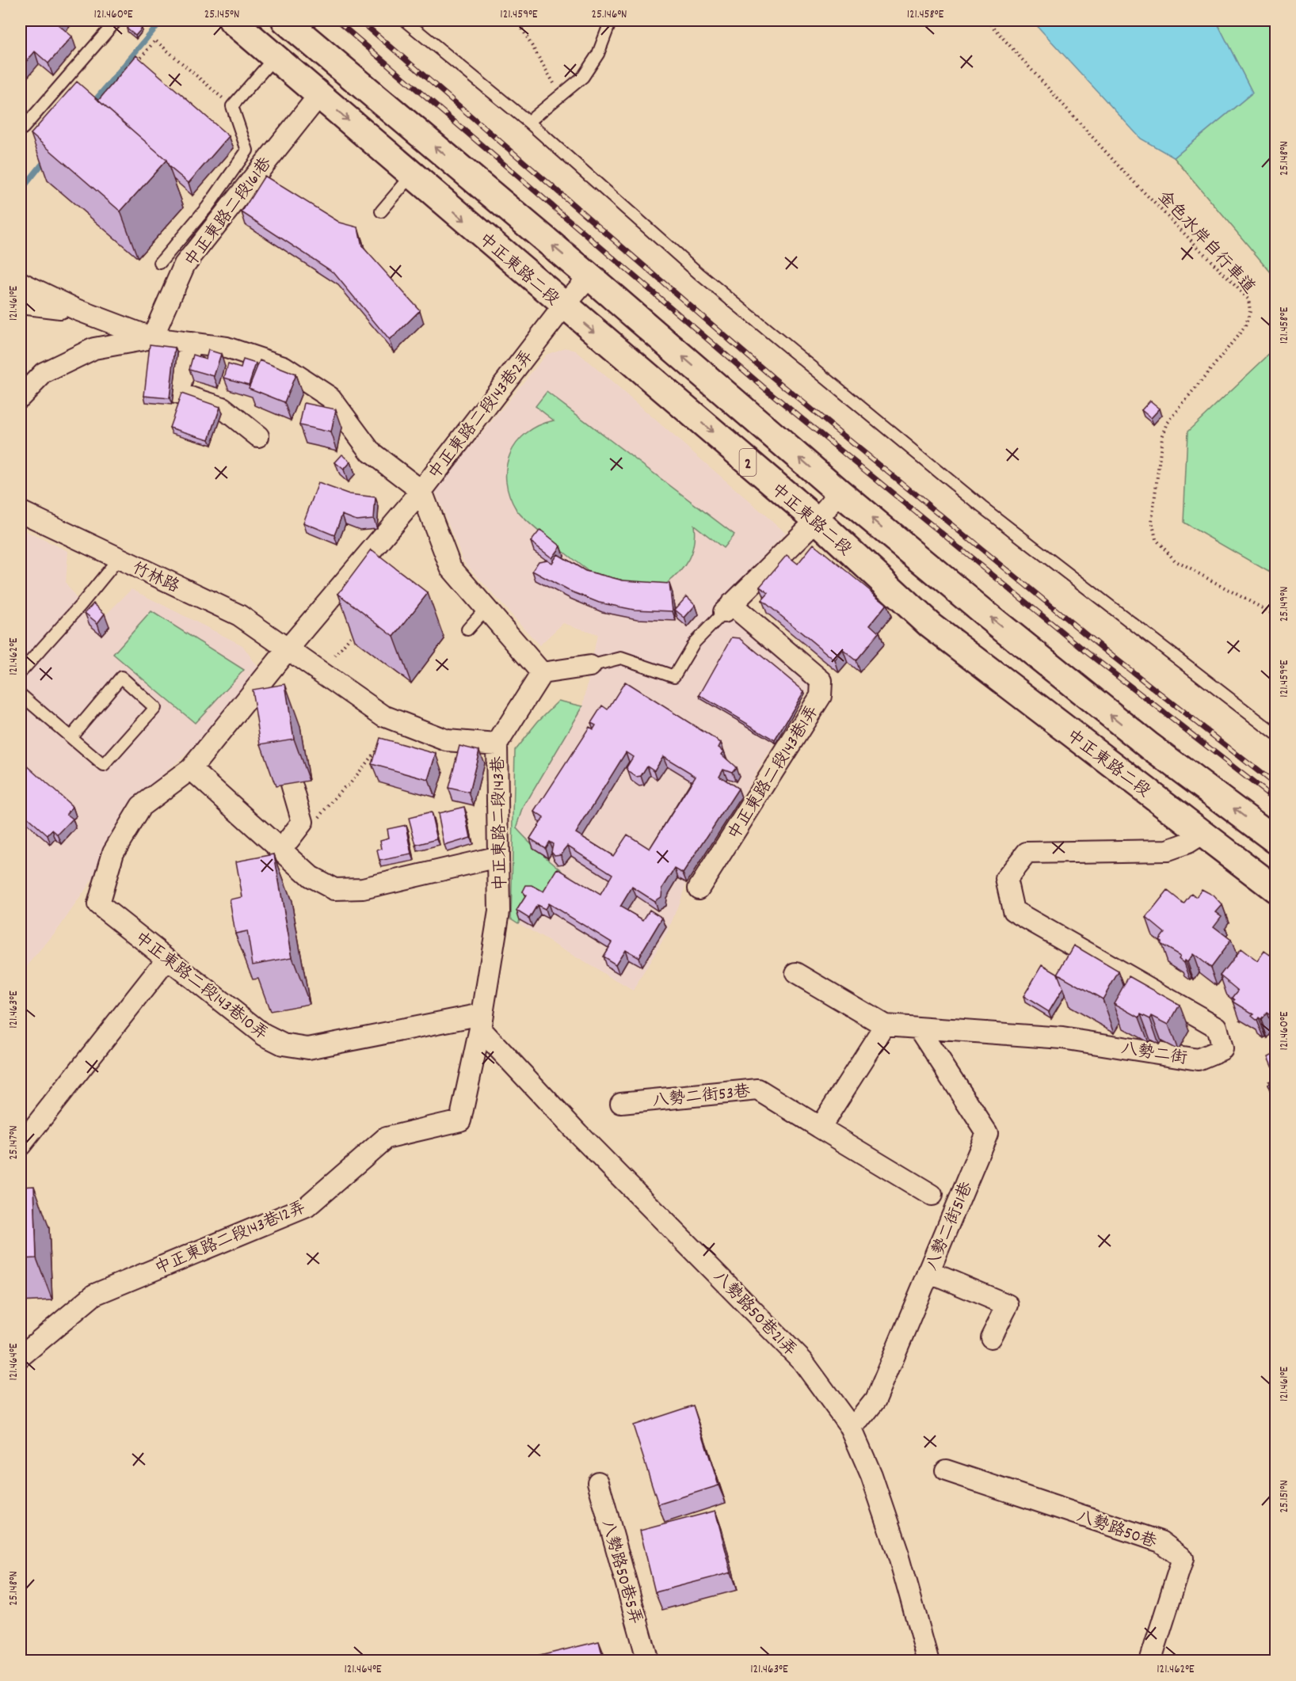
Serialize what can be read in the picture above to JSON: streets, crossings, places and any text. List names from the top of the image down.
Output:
{
  "streets": {
    "main road": ["中正東路二段", "2"],
    "street": [
      "中正東路二段161巷",
      "中正東路二段143巷2弄",
      "竹林路",
      "中正東路二段143巷1弄",
      "中正東路二段143巷",
      "中正東路二段143巷10弄",
      "八勢二街",
      "八勢二街53巷",
      "八勢二街51巷",
      "中正東路二段143巷12弄",
      "八勢路50巷21弄",
      "八勢路50巷",
      "八勢路50巷5弄"
    ],
    "path": ["金色水岸自行車道"]
  },
  "crossings": [
    ["中正東路二段161巷", "中正東路二段"],
    ["中正東路二段", "中正東路二段143巷2弄"],
    ["中正東路二段", "八勢二街"],
    ["中正東路二段143巷2弄", "2"],
    ["中正東路二段143巷2弄", "中正東路二段143巷"],
    ["竹林路", "中正東路二段143巷"],
    ["中正東路二段143巷", "中正東路二段143巷10弄"],
    ["中正東路二段143巷", "中正東路二段143巷12弄"],
    ["中正東路二段143巷", "八勢路50巷21弄"],
    ["中正東路二段143巷10弄", "中正東路二段143巷12弄"],
    ["中正東路二段143巷10弄", "八勢路50巷21弄"],
    ["八勢二街", "八勢二街51巷"],
    ["八勢二街51巷", "八勢路50巷21弄"],
    ["中正東路二段143巷12弄", "八勢路50巷21弄"]
  ],
  "coordinates": [
    "121.460°E",
    "25.145°N",
    "121.459°E",
    "25.146°N",
    "121.458°E",
    "25.148°N",
    "121.461°E",
    "25.149°N",
    "121.462°E",
    "121.463°E",
    "25.147°N",
    "121.464°E",
    "25.151°N"
  ]
}
